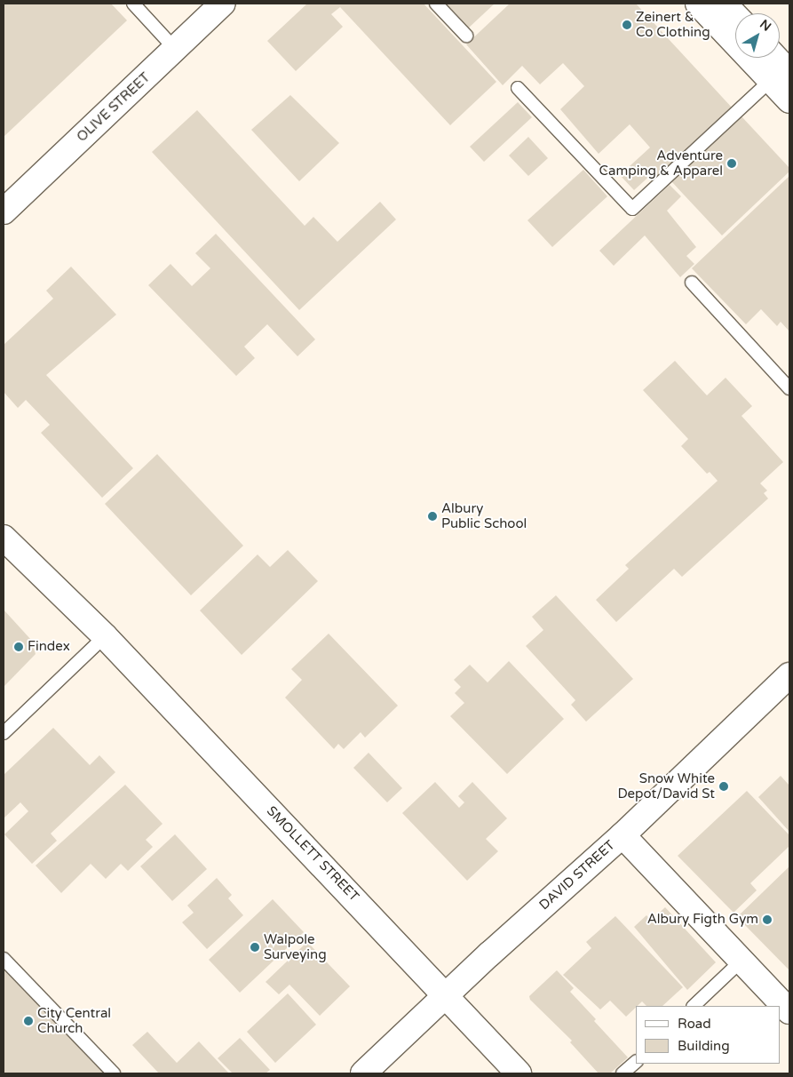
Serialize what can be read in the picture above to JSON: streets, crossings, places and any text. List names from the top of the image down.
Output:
{
  "streets": {
    "street": ["OLIVE STREET", "SMOLLETT STREET", "DAVID STREET"]
  },
  "crossings": [
    ["SMOLLETT STREET", "DAVID STREET"]
  ],
  "places": [
    "Zeinert & Co Clothing",
    "Adventure Camping & Apparel",
    "Albury Public School",
    "Findex",
    "Snow White Depot/David St",
    "Albury Figth Gym",
    "Walpole Surveying",
    "City Central Church"
  ],
  "legend": ["Road", "Building"],
  "north": "top right"
}
